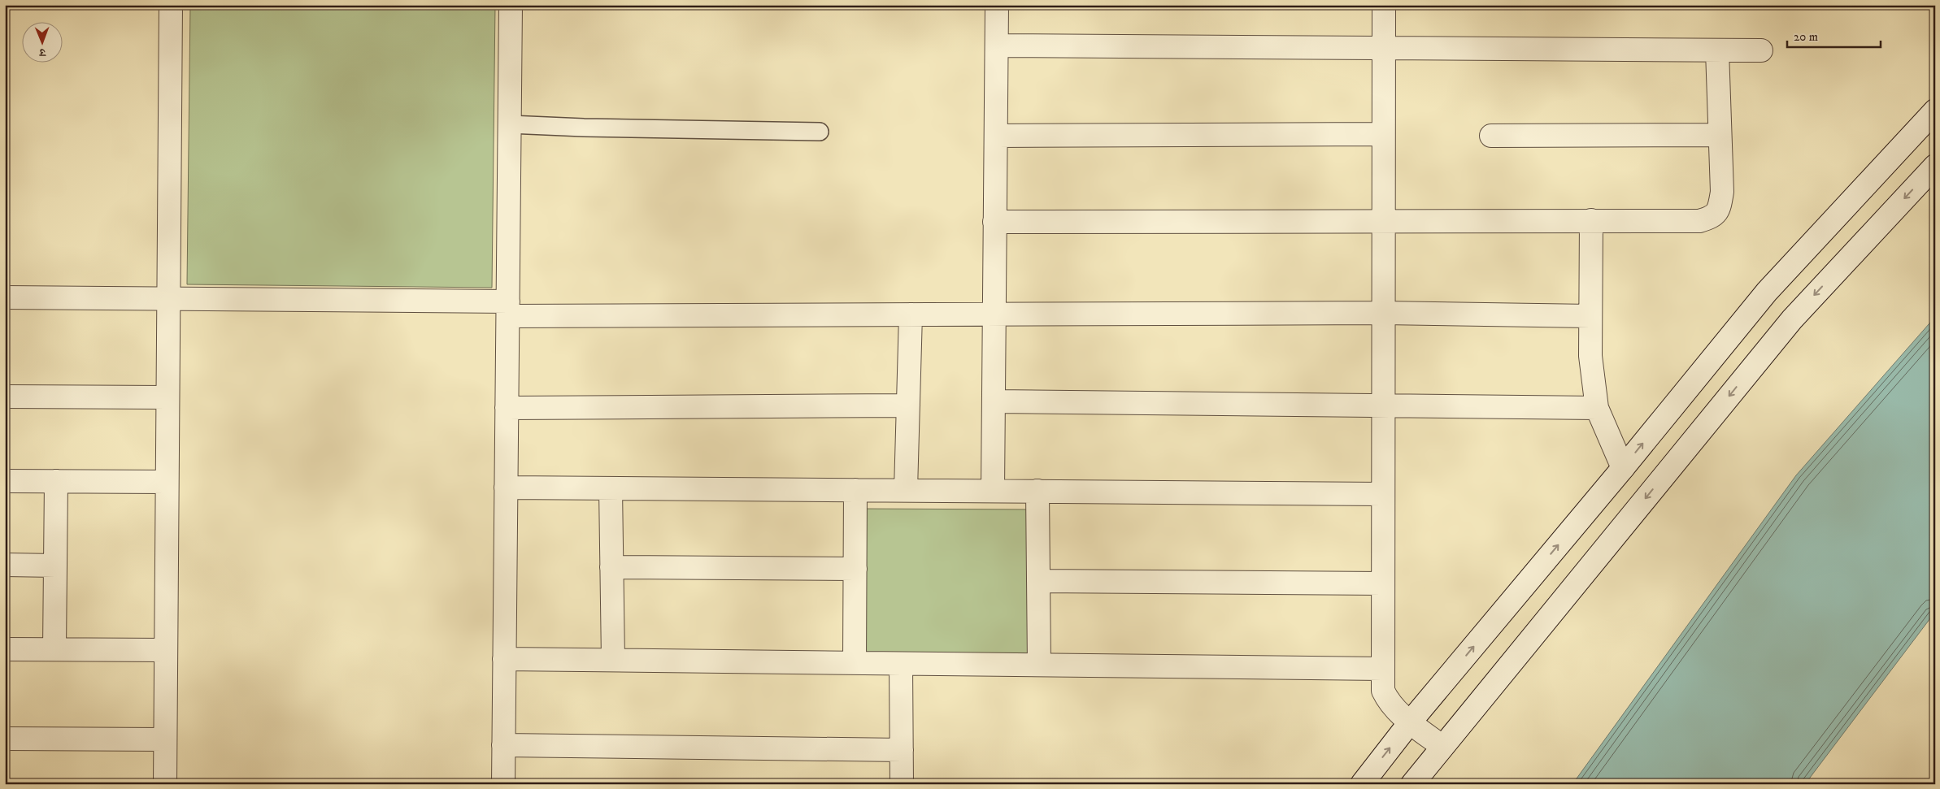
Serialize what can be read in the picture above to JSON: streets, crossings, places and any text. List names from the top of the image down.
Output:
{
  "scale_bar": "20 m",
  "north": "bottom"
}
